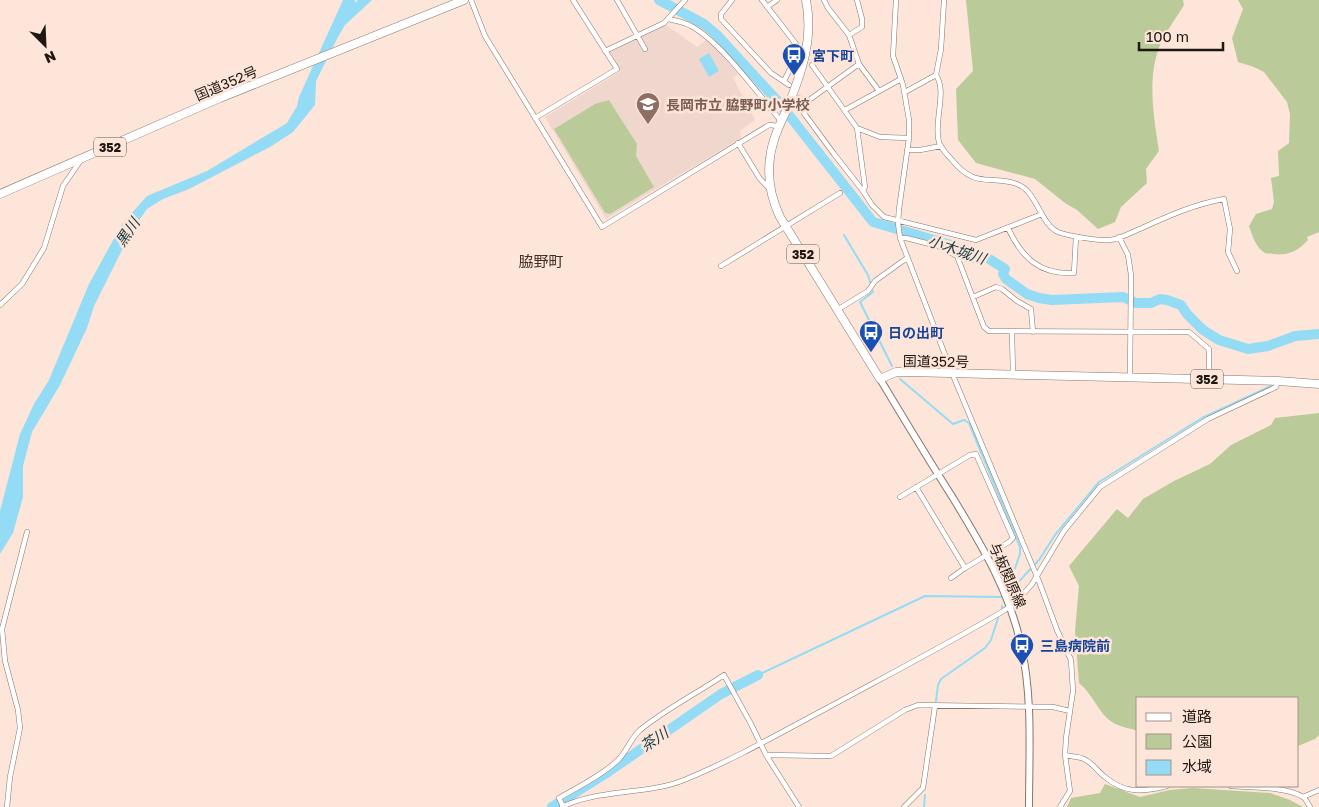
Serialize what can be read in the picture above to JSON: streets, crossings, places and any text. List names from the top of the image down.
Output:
{
  "streets": {
    "highway": ["国道352号", "352"],
    "main road": ["与板関原線"]
  },
  "crossings": [
    ["国道352号", "352"],
    ["国道352号", "与板関原線"],
    ["352", "与板関原線"]
  ],
  "districts": ["脇野町"],
  "water": ["黒川", "小木城川", "茶川"],
  "places": {
    "bus stop": ["宮下町", "日の出町", "三島病院前"],
    "school or university": ["長岡市立 脇野町小学校"]
  },
  "legend": ["道路", "公園", "水域"],
  "scale_bar": "100 m",
  "north": "bottom right"
}
